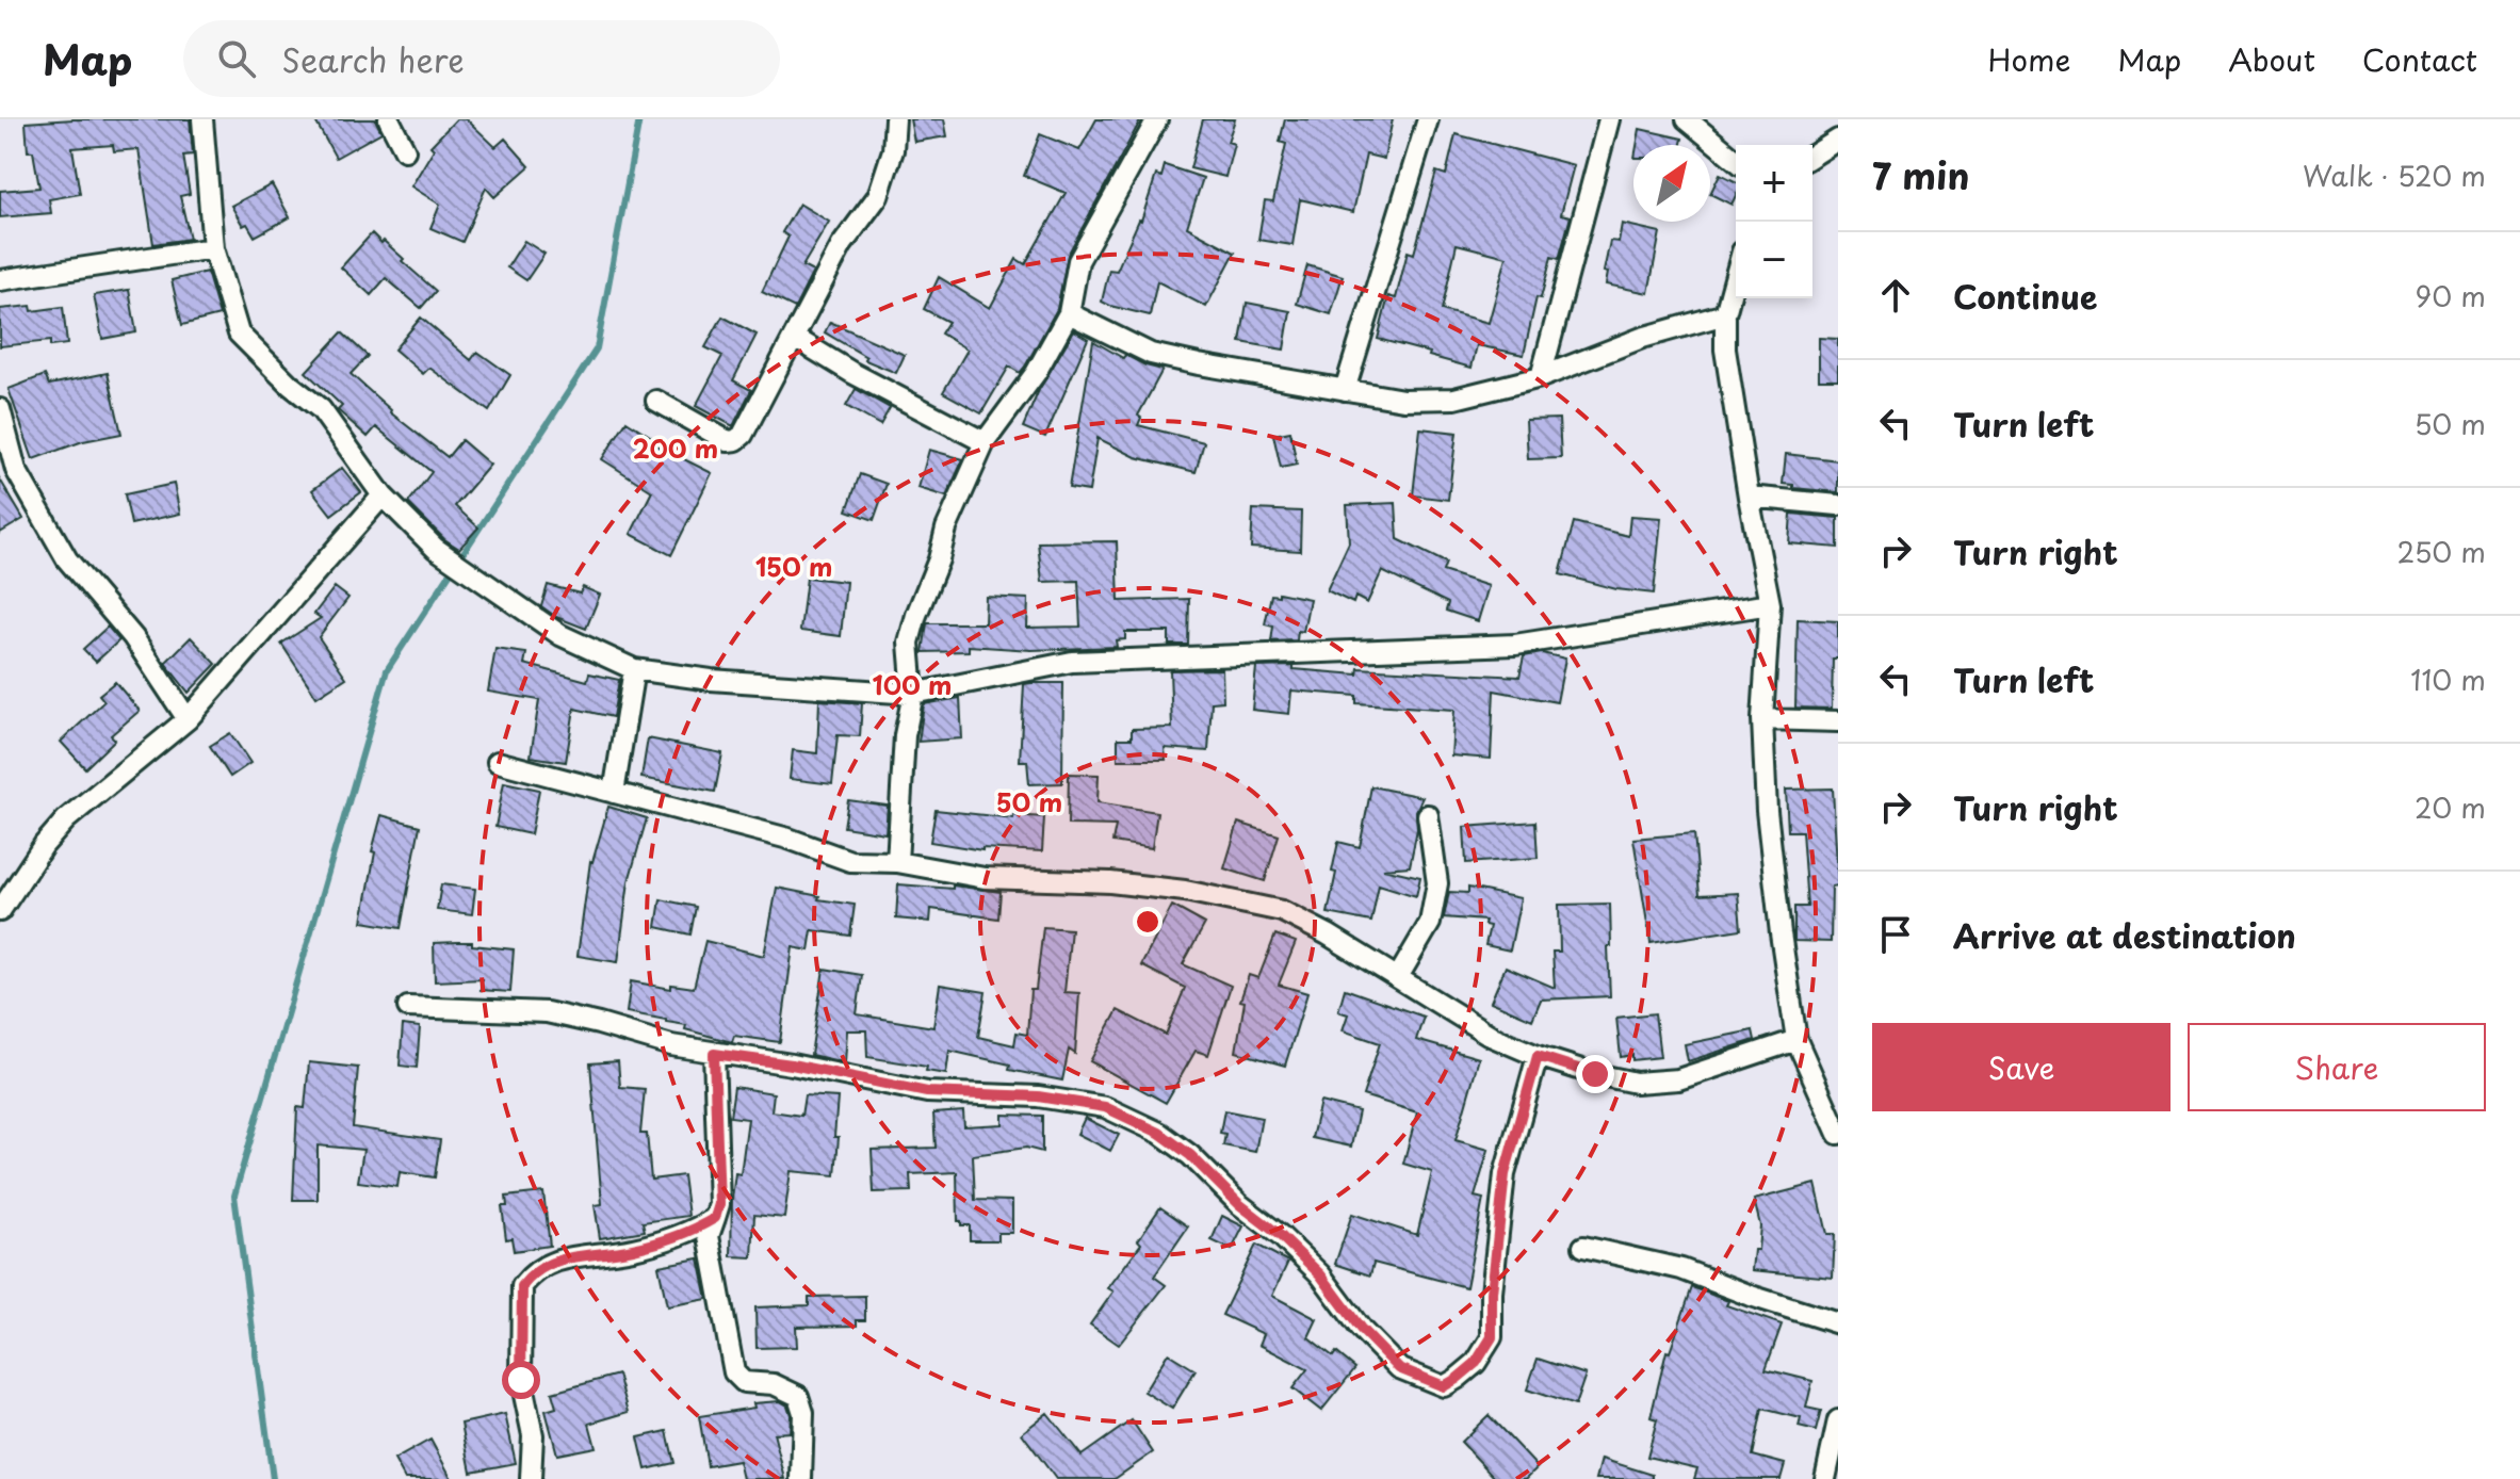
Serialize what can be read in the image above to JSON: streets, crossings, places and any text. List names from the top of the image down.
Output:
{
  "north": "top right",
  "page": {
    "header": "Map",
    "search": "Search here",
    "nav": [
      "Home",
      "Map",
      "About",
      "Contact"
    ],
    "heading": ["7 min", "Walk · 520 m"],
    "map_buttons": ["+", "−"],
    "list": [
      ["Continue", "90 m"],
      ["Turn left", "50 m"],
      ["Turn right", "250 m"],
      ["Turn left", "110 m"],
      ["Turn right", "20 m"],
      "Arrive at destination"
    ],
    "buttons": ["Save", "Share"]
  },
  "rings": [
    "200 m",
    "150 m",
    "100 m",
    "50 m"
  ]
}
